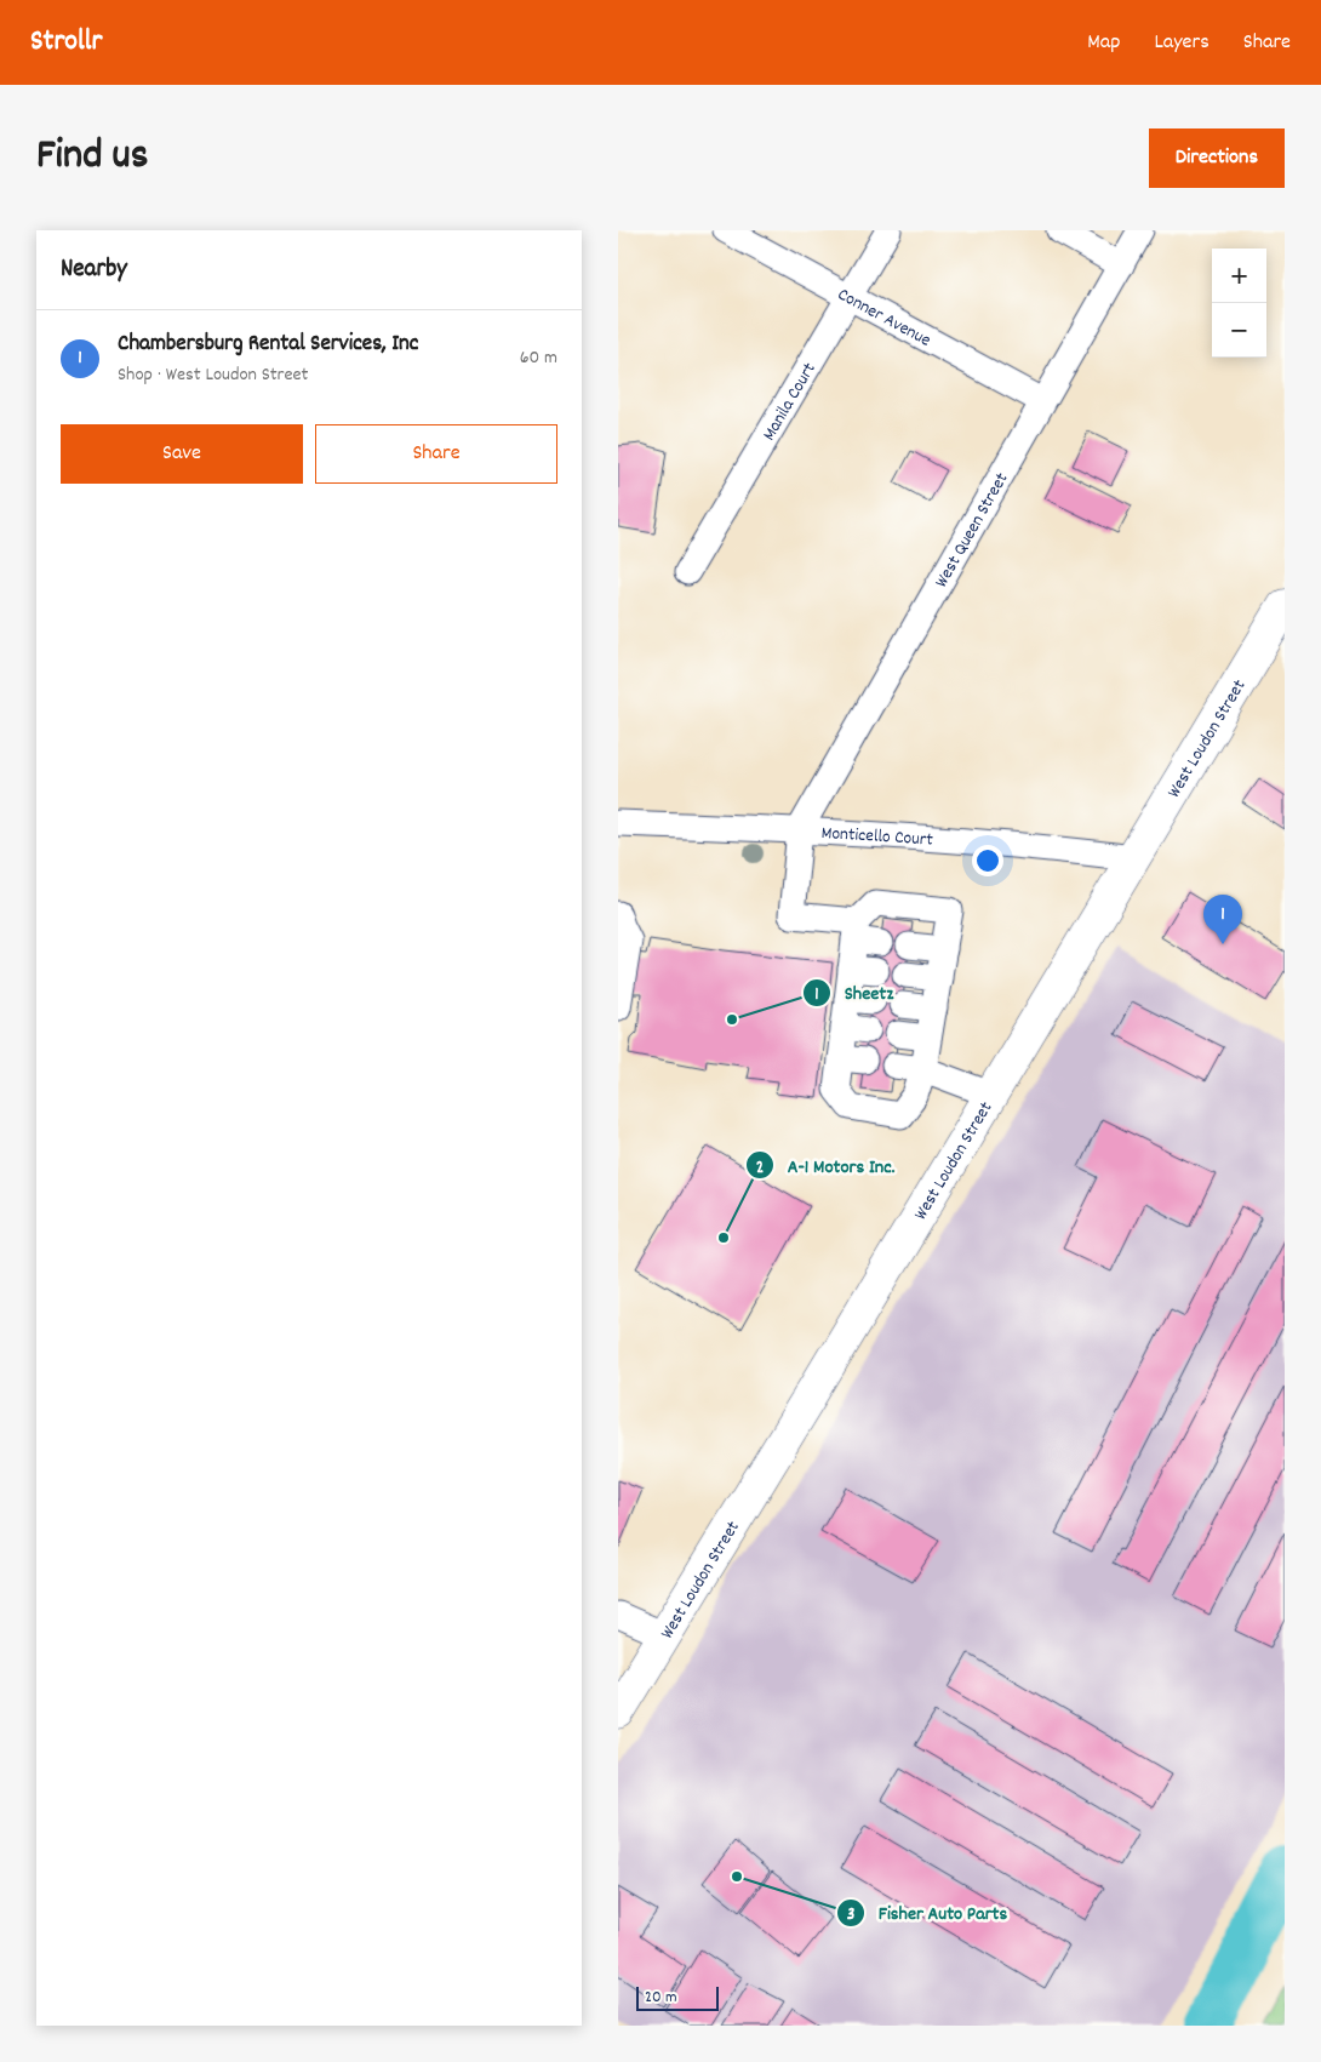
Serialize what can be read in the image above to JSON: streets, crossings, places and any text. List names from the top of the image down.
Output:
{
  "streets": {
    "highway": ["West Loudon Street"],
    "street": [
      "Conner Avenue",
      "Manila Court",
      "West Queen Street",
      "Monticello Court"
    ]
  },
  "crossings": [
    ["Conner Avenue", "Manila Court"],
    ["Conner Avenue", "West Queen Street"],
    ["West Queen Street", "Monticello Court"],
    ["West Loudon Street", "Monticello Court"]
  ],
  "places": ["Sheetz", "A-1 Motors Inc.", "Fisher Auto Parts"],
  "scale_bar": "20 m",
  "page": {
    "header": "Strollr",
    "nav": ["Map", "Layers", "Share"],
    "title": "Find us",
    "buttons": [
      "Directions",
      ["Save", "Share"]
    ],
    "heading": "Nearby",
    "map_buttons": ["+", "−"],
    "list": [
      {
        "mark": "1",
        "name": "Chambersburg Rental Services, Inc",
        "note": "Shop · West Loudon Street",
        "value": "60 m"
      }
    ],
    "pins": "1",
    "scale": "20 m"
  }
}
